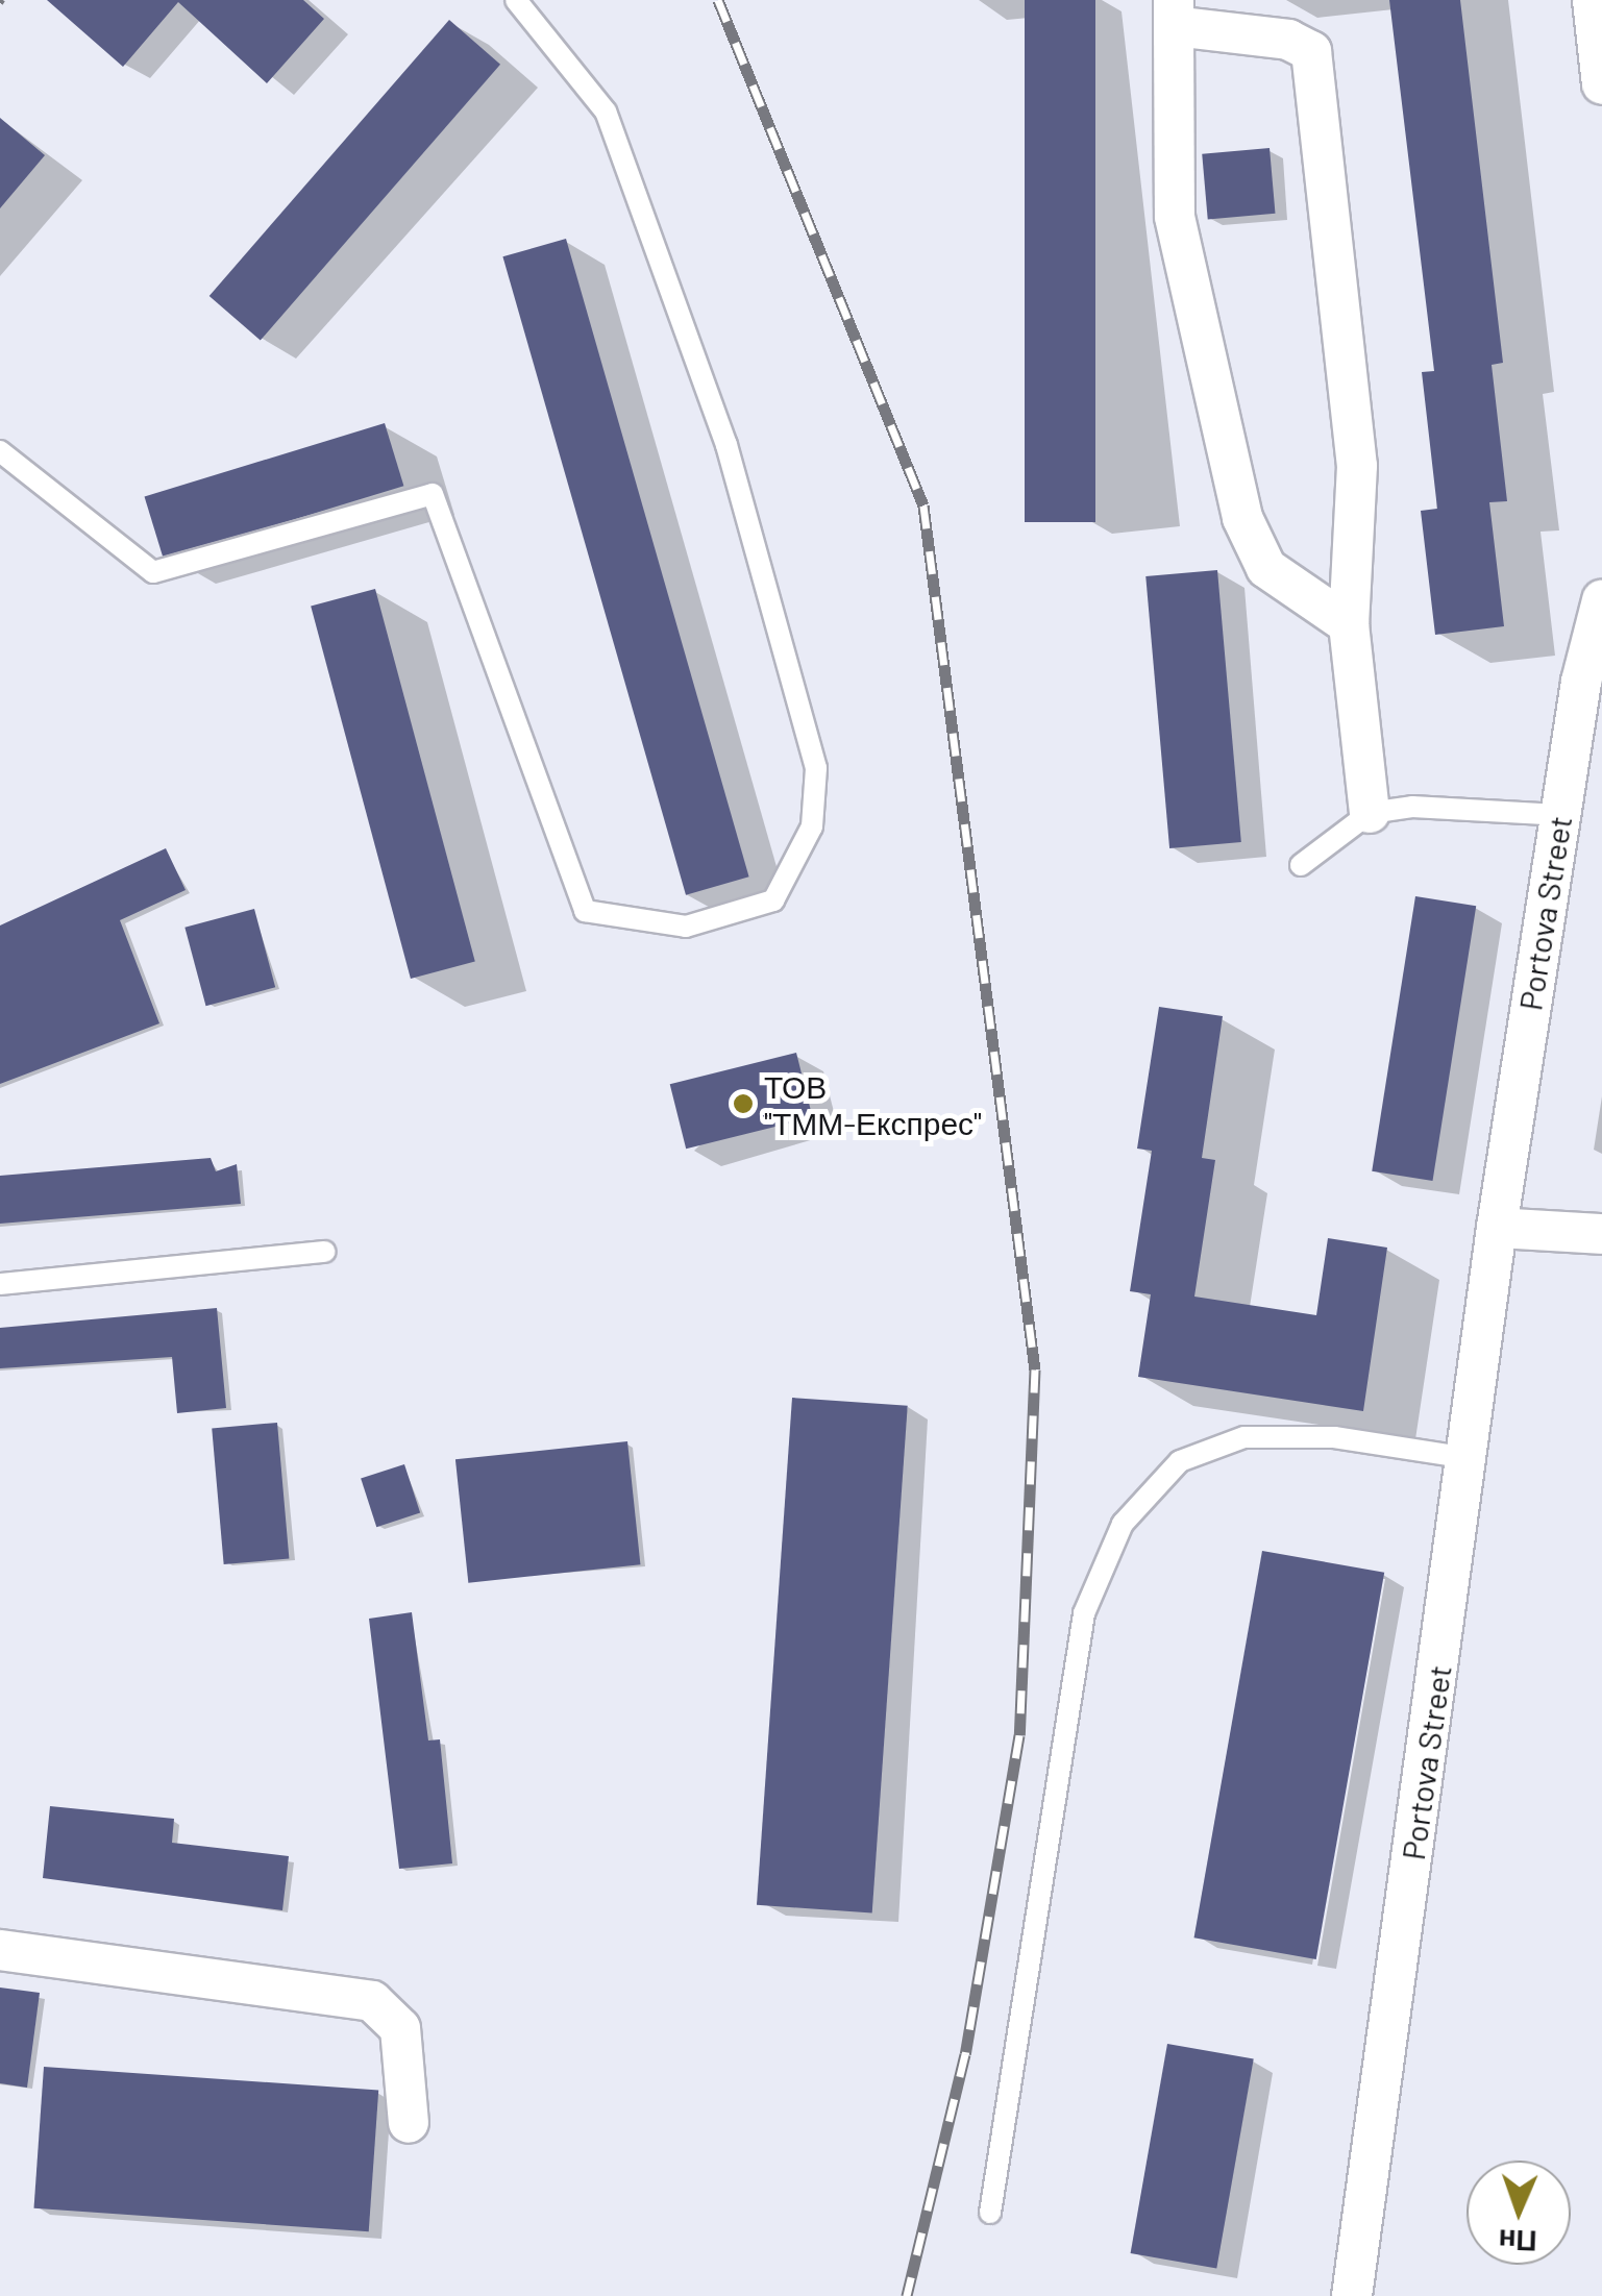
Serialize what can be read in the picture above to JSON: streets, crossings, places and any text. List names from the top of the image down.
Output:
{
  "streets": {
    "street": ["Portova Street"]
  },
  "places": ["ТОВ \"ТММ-Експрес\""],
  "north": "bottom"
}
